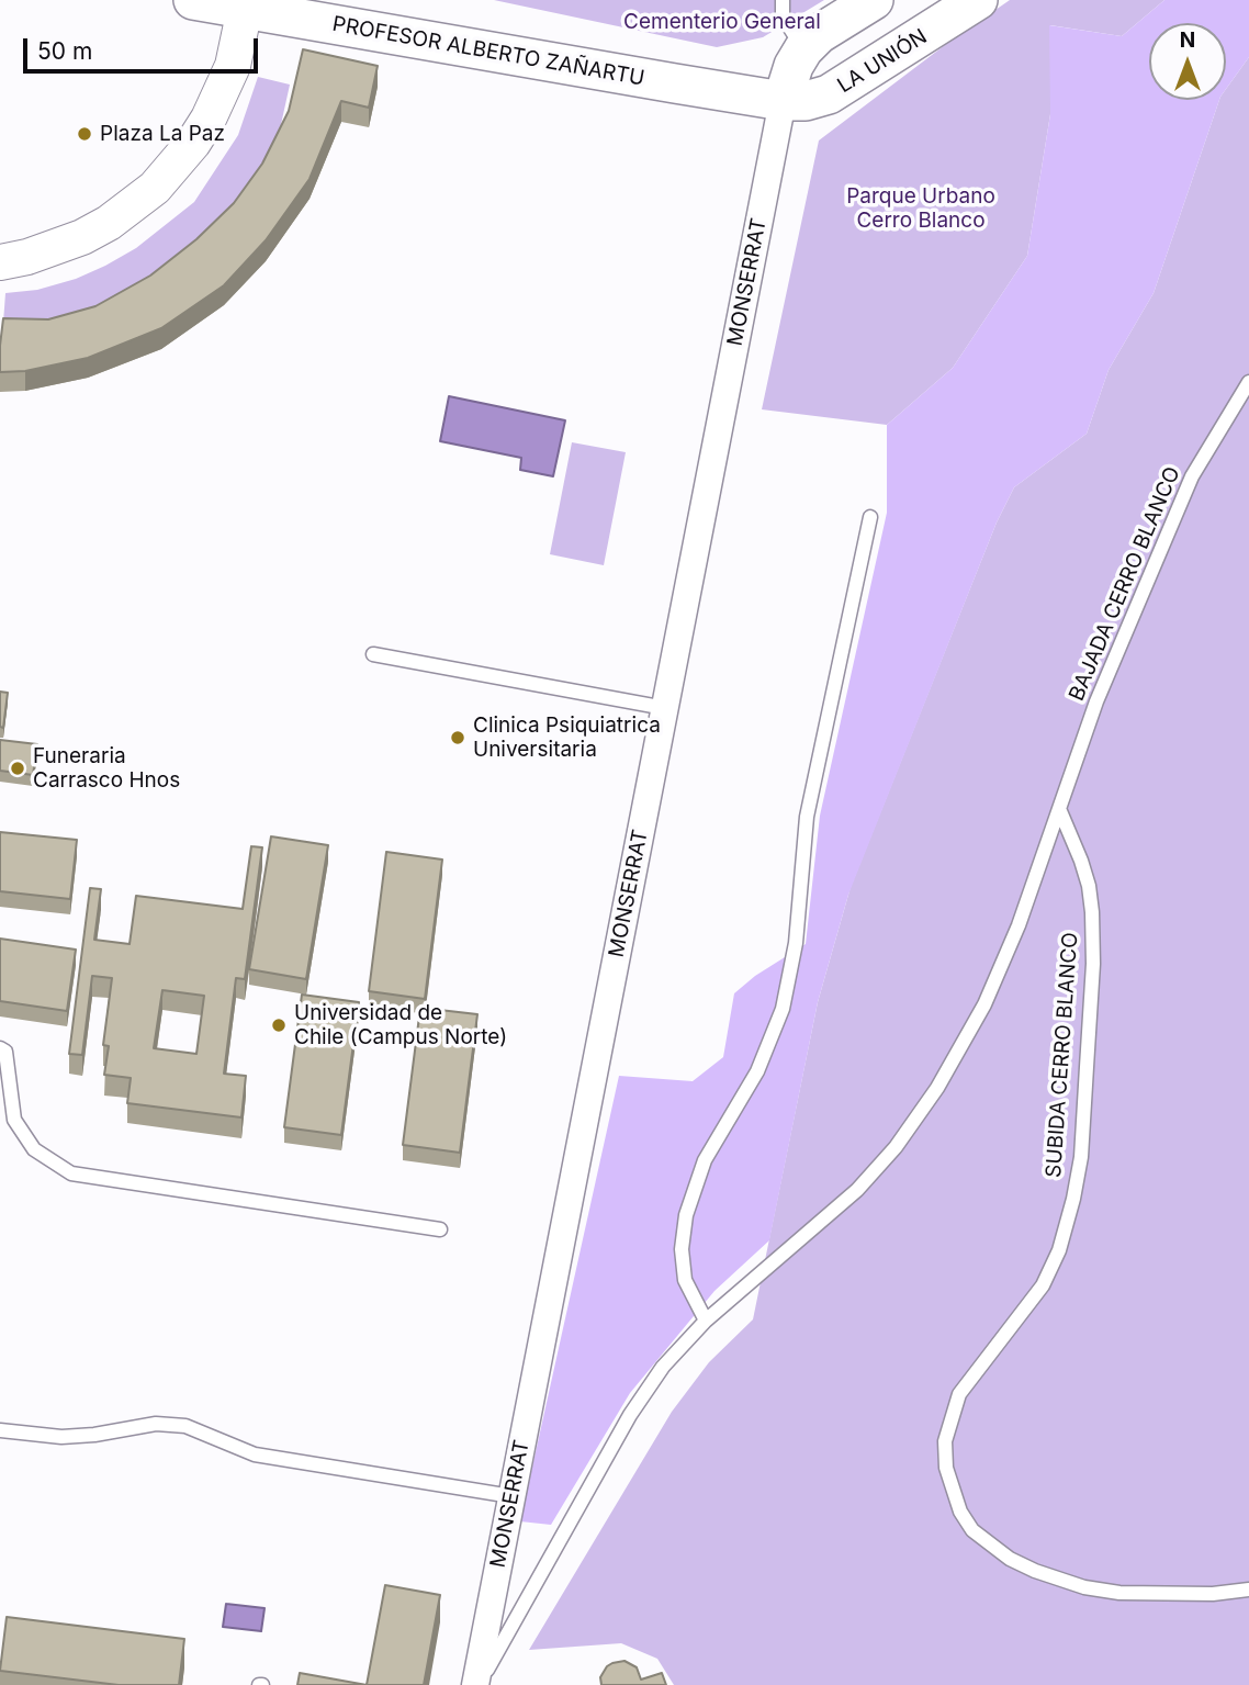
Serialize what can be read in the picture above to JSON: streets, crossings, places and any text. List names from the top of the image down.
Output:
{
  "streets": {
    "main road": ["PROFESOR ALBERTO ZAÑARTU", "LA UNIÓN"],
    "street": ["MONSERRAT"],
    "lane": ["BAJADA CERRO BLANCO", "SUBIDA CERRO BLANCO"]
  },
  "crossings": [
    ["PROFESOR ALBERTO ZAÑARTU", "LA UNIÓN"],
    ["PROFESOR ALBERTO ZAÑARTU", "MONSERRAT"],
    ["LA UNIÓN", "MONSERRAT"],
    ["BAJADA CERRO BLANCO", "SUBIDA CERRO BLANCO"]
  ],
  "parks": ["Cementerio General", "Parque Urbano Cerro Blanco"],
  "places": [
    "Plaza La Paz",
    "Clinica Psiquiatrica Universitaria",
    "Funeraria Carrasco Hnos",
    "Universidad de Chile (Campus Norte)"
  ],
  "scale_bar": "50 m",
  "north": "top"
}
